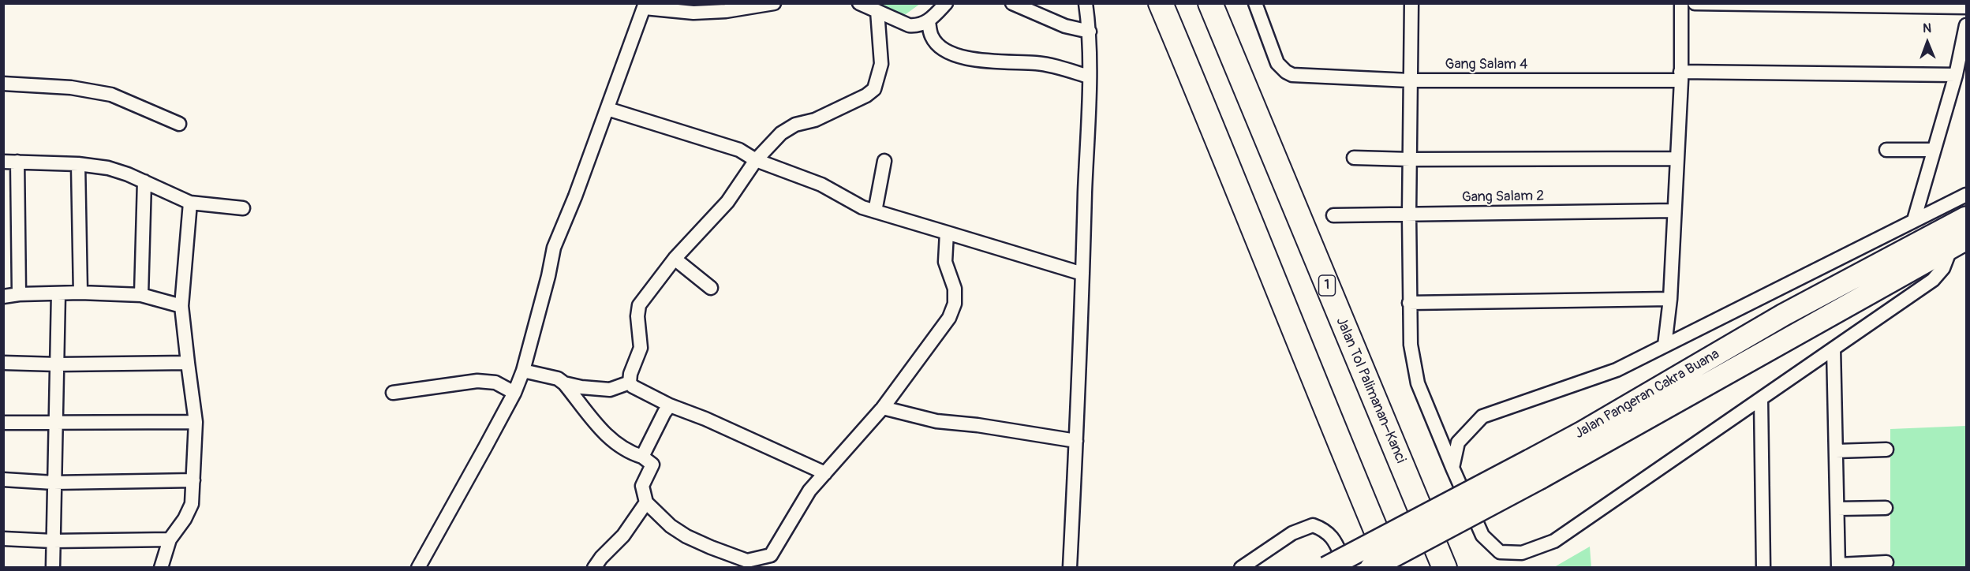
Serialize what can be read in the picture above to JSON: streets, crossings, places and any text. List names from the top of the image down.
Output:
{
  "streets": {
    "highway": ["1", "Jalan Tol Palimanan–Kanci"],
    "main road": ["Jalan Pangeran Cakra Buana"],
    "street": ["Gang Salam 4", "Gang Salam 2"]
  },
  "north": "top"
}
